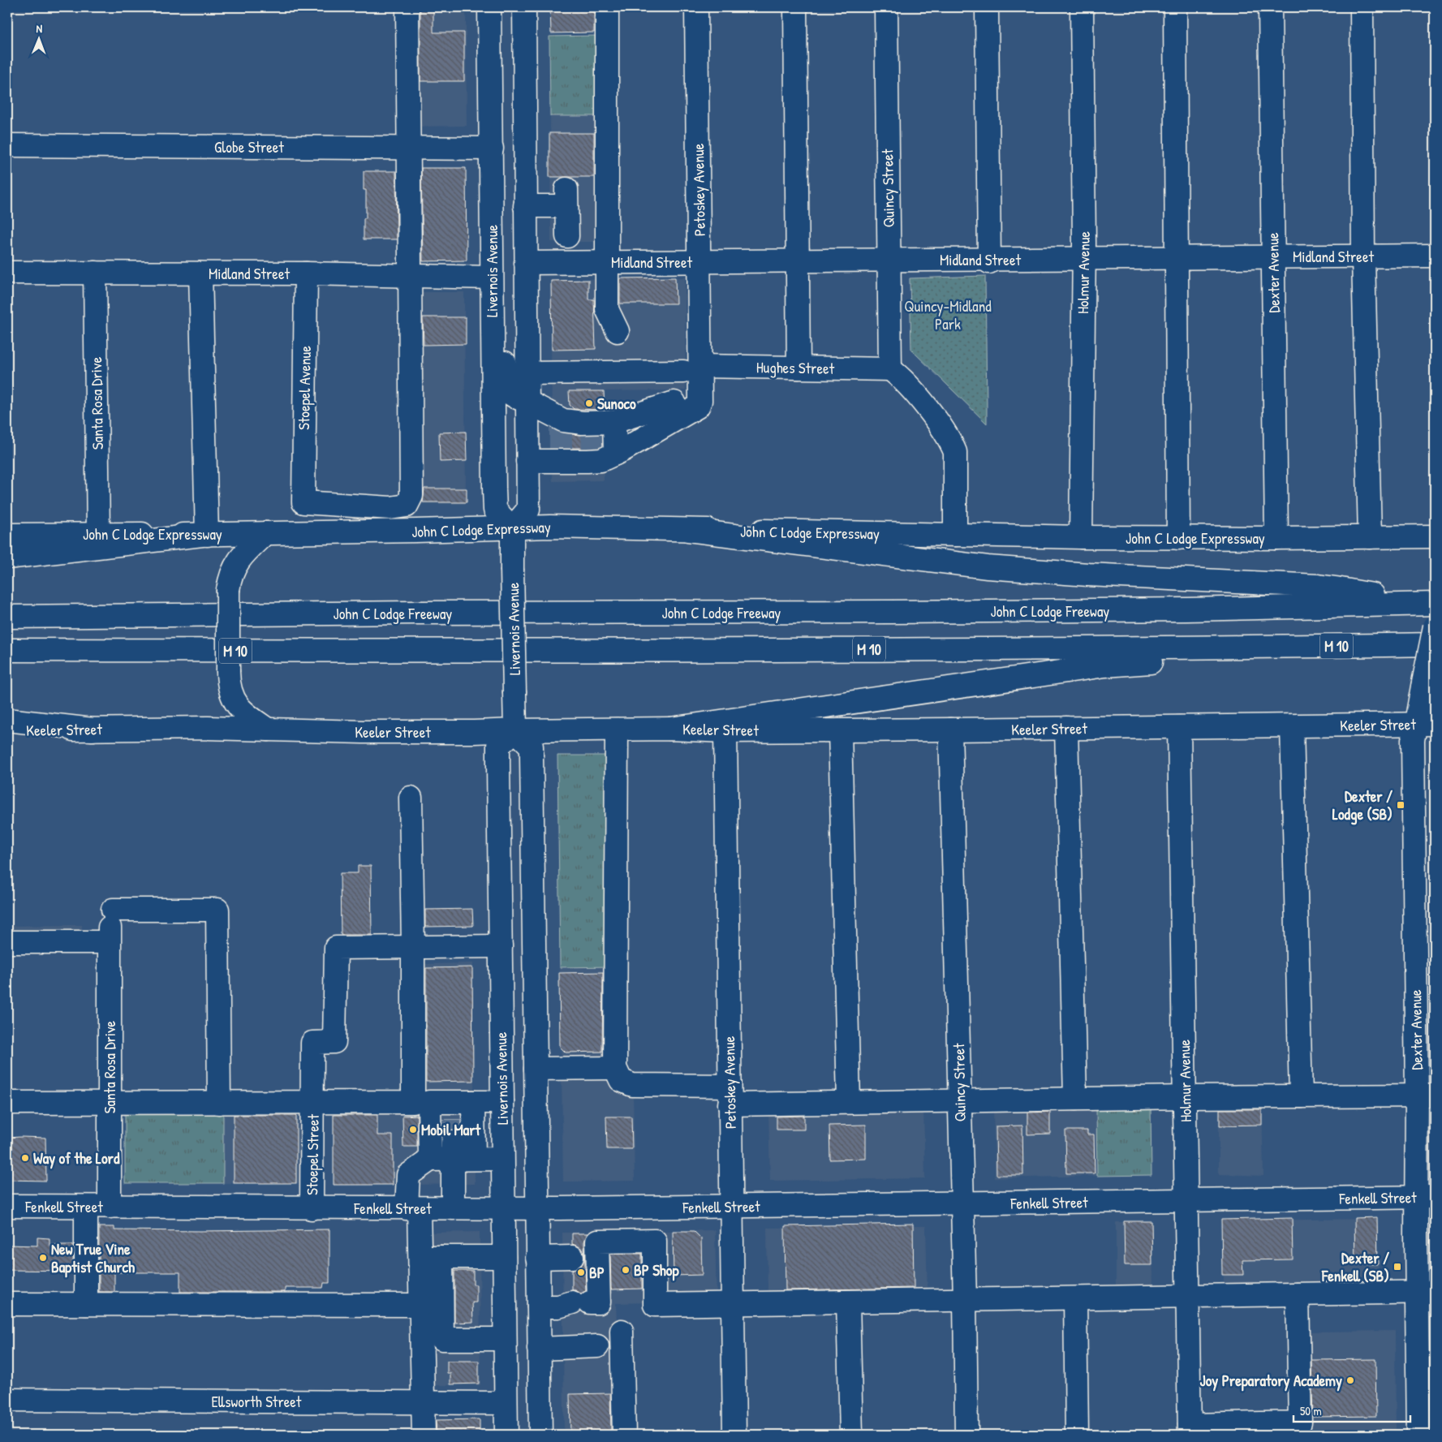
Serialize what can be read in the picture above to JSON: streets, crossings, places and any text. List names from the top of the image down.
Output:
{
  "streets": {
    "main road": [
      "Globe Street",
      "Quincy Street",
      "Petoskey Avenue",
      "Midland Street",
      "Livernois Avenue",
      "Holmur Avenue",
      "Dexter Avenue",
      "Hughes Street",
      "Stoepel Avenue",
      "Santa Rosa Drive",
      "John C Lodge Expressway",
      "John C Lodge Freeway",
      "M 10",
      "Keeler Street",
      "Stoepel Street",
      "Fenkell Street",
      "Ellsworth Street"
    ]
  },
  "crossings": [
    ["Globe Street", "Livernois Avenue"],
    ["Quincy Street", "Midland Street"],
    ["Quincy Street", "Hughes Street"],
    ["Quincy Street", "Keeler Street"],
    ["Quincy Street", "Fenkell Street"],
    ["Petoskey Avenue", "Midland Street"],
    ["Petoskey Avenue", "Hughes Street"],
    ["Petoskey Avenue", "Keeler Street"],
    ["Petoskey Avenue", "Fenkell Street"],
    ["Midland Street", "Livernois Avenue"],
    ["Midland Street", "Holmur Avenue"],
    ["Midland Street", "Dexter Avenue"],
    ["Midland Street", "Stoepel Avenue"],
    ["Midland Street", "Santa Rosa Drive"],
    ["Livernois Avenue", "John C Lodge Expressway"],
    ["Livernois Avenue", "Keeler Street"],
    ["Livernois Avenue", "Fenkell Street"],
    ["Livernois Avenue", "Ellsworth Street"],
    ["Holmur Avenue", "John C Lodge Expressway"],
    ["Holmur Avenue", "Keeler Street"],
    ["Holmur Avenue", "Fenkell Street"],
    ["Dexter Avenue", "John C Lodge Expressway"],
    ["Dexter Avenue", "Keeler Street"],
    ["Dexter Avenue", "Fenkell Street"],
    ["Santa Rosa Drive", "John C Lodge Expressway"],
    ["Santa Rosa Drive", "Fenkell Street"],
    ["Stoepel Street", "Fenkell Street"]
  ],
  "parks": ["Quincy-Midland Park"],
  "places": {
    "other": [
      "Sunoco",
      "Mobil Mart",
      "Way of the Lord",
      "New True Vine Baptist Church",
      "BP Shop",
      "BP",
      "Joy Preparatory Academy"
    ],
    "transit": ["Dexter / Lodge (SB)", "Dexter / Fenkell (SB)"]
  },
  "scale_bar": "50 m",
  "north": "top"
}
